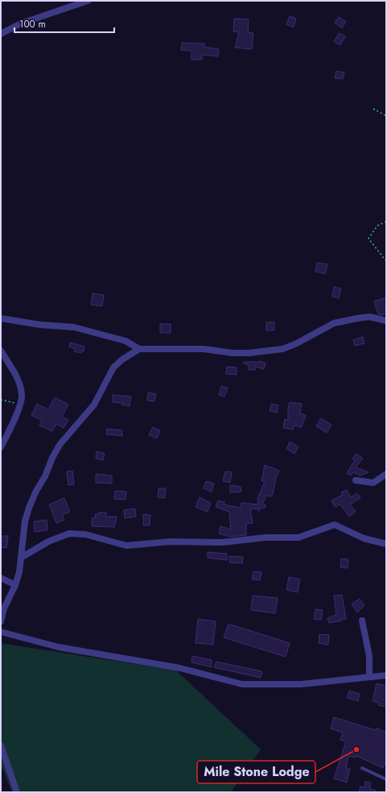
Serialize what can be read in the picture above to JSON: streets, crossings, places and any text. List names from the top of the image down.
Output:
{
  "places": ["Mile Stone Lodge"],
  "scale_bar": "100 m"
}
